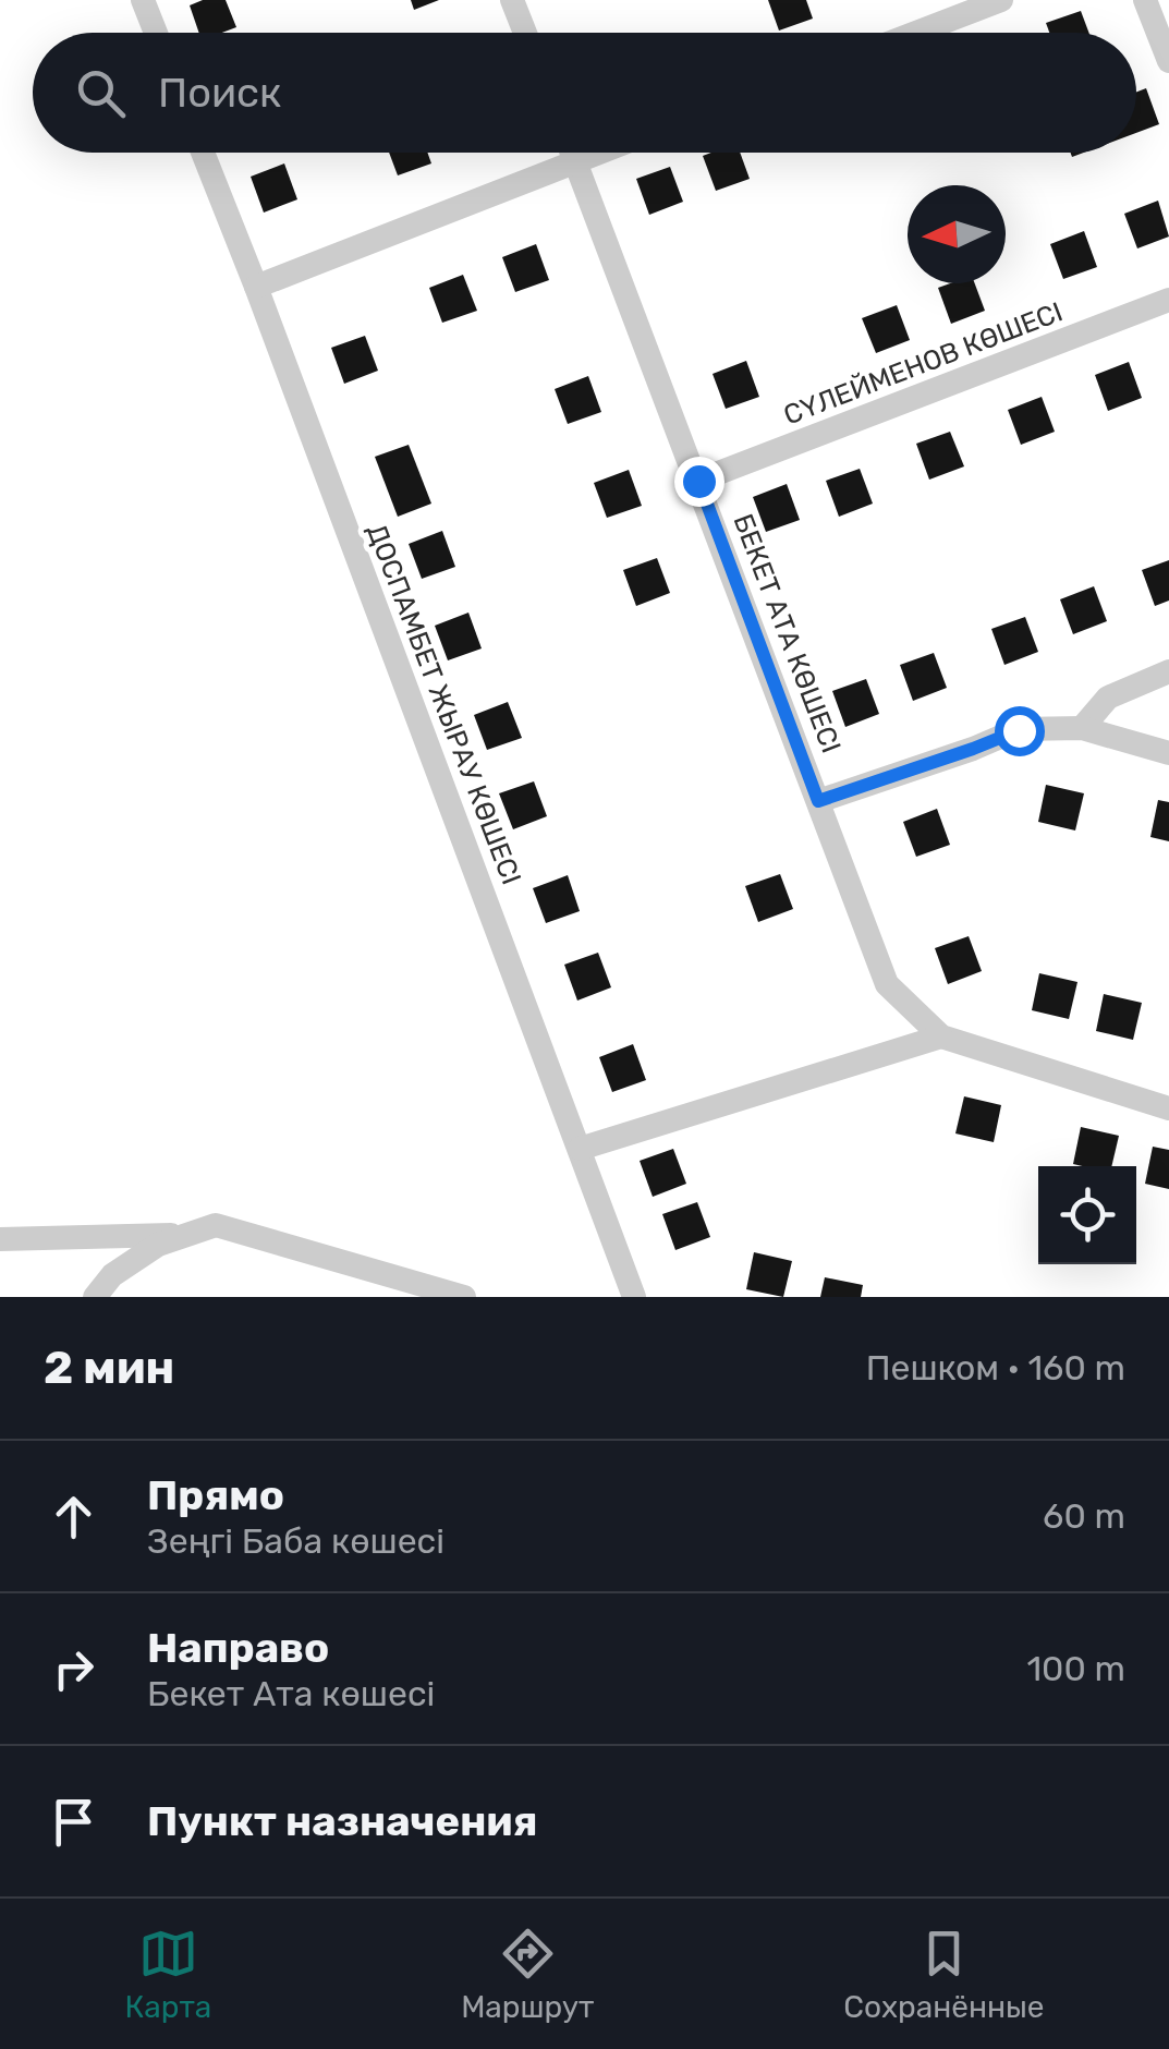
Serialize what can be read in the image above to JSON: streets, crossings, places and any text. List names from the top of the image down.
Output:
{
  "streets": {
    "street": ["СҮЛЕЙМЕНОВ КӨШЕСІ", "БЕКЕТ АТА КӨШЕСІ", "ДОСПАМБЕТ ЖЫРАУ КӨШЕСІ"]
  },
  "crossings": [
    ["СҮЛЕЙМЕНОВ КӨШЕСІ", "БЕКЕТ АТА КӨШЕСІ"]
  ],
  "north": "left",
  "page": {
    "search": "Поиск",
    "heading": ["2 мин", "Пешком · 160 m"],
    "list": [
      ["Прямо", "Зеңгі Баба көшесі", "60 m"],
      ["Направо", "Бекет Ата көшесі", "100 m"],
      "Пункт назначения"
    ],
    "nav": ["Карта", "Маршрут", "Сохранённые"]
  }
}
